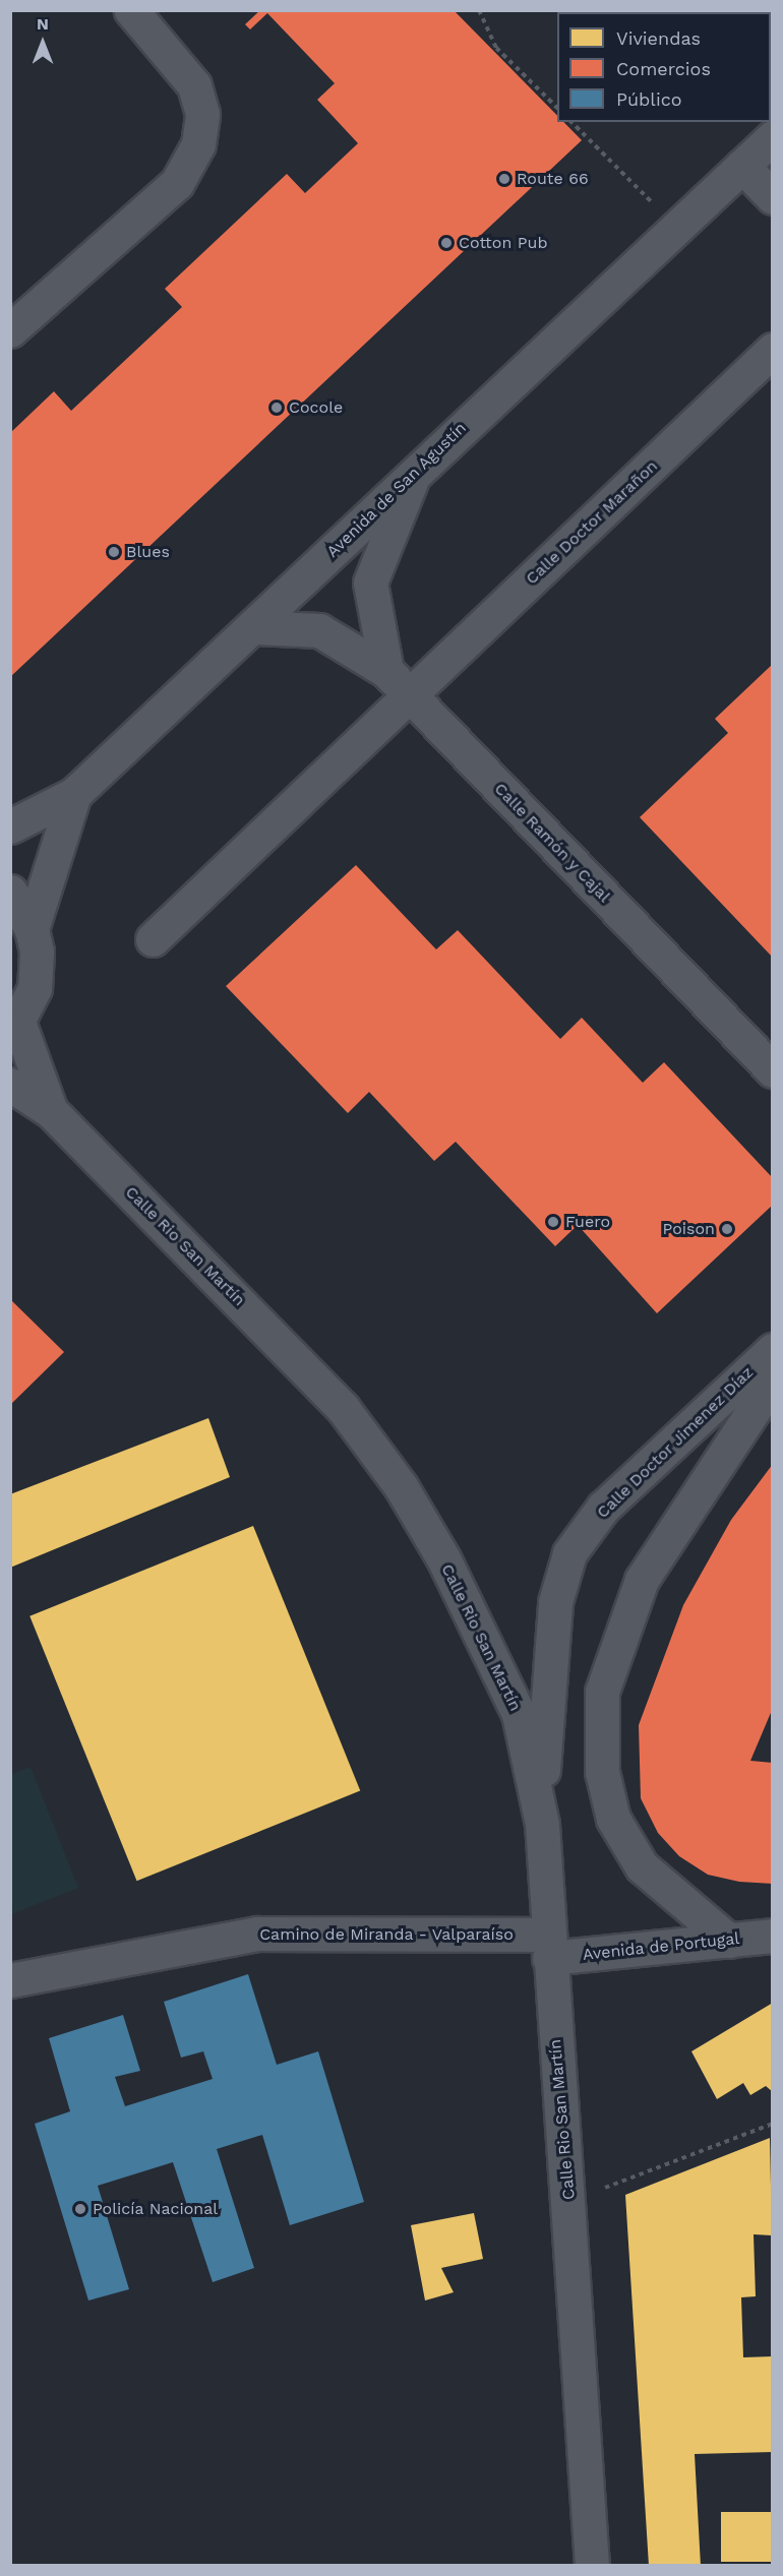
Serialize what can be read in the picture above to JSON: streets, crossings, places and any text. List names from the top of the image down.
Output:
{
  "streets": {
    "street": [
      "Avenida de San Agustín",
      "Calle Doctor Marañon",
      "Calle Ramón y Cajal",
      "Calle Rio San Martín",
      "Calle Doctor Jimenez Díaz",
      "Camino de Miranda - Valparaíso",
      "Avenida de Portugal"
    ]
  },
  "crossings": [
    ["Avenida de San Agustín", "Calle Ramón y Cajal"],
    ["Calle Doctor Marañon", "Calle Ramón y Cajal"],
    ["Calle Rio San Martín", "Calle Doctor Jimenez Díaz"],
    ["Calle Rio San Martín", "Camino de Miranda - Valparaíso"],
    ["Calle Rio San Martín", "Avenida de Portugal"],
    ["Camino de Miranda - Valparaíso", "Avenida de Portugal"]
  ],
  "places": [
    "Route 66",
    "Cotton Pub",
    "Cocole",
    "Blues",
    "Fuero",
    "Poison",
    "Policía Nacional"
  ],
  "legend": ["Viviendas", "Comercios", "Público"],
  "north": "top"
}
